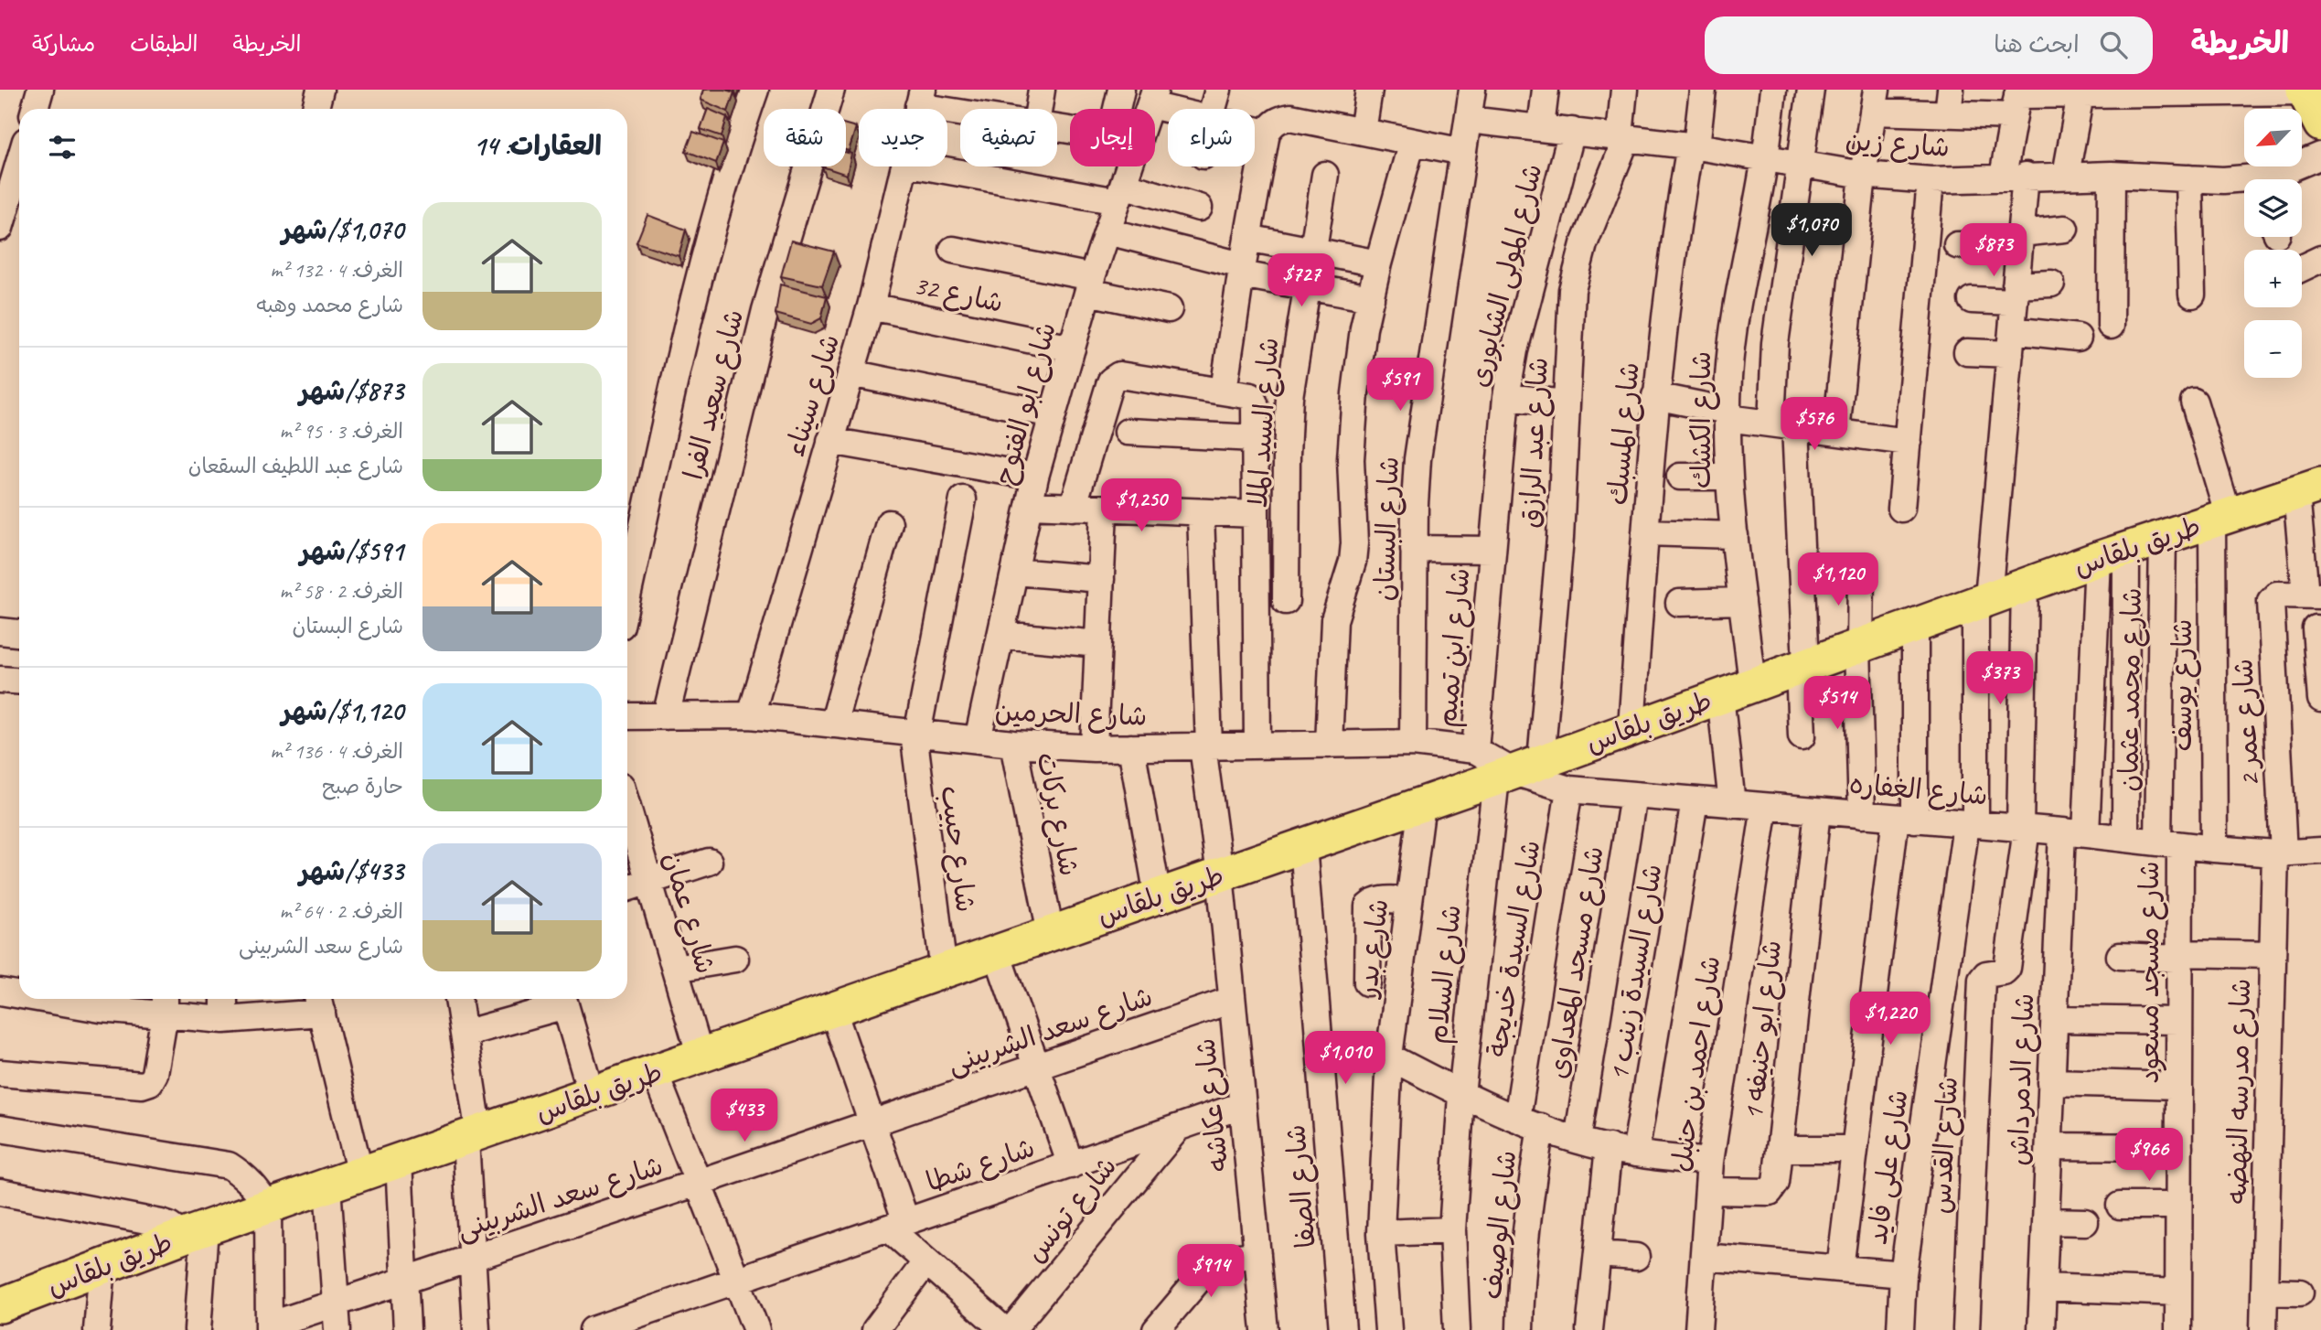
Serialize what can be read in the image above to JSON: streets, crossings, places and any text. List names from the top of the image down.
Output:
{
  "streets": {
    "main road": ["طريق بلقاس"],
    "street": [
      "شارع زين",
      "شارع المولى الشابورى",
      "شارع 32",
      "شارع سعيد الفرا",
      "شارع سيناء",
      "شارع ابو الفتوح",
      "شارع الكشك",
      "شارع السيد الملا",
      "شارع المسبك",
      "شارع عبد الرازق",
      "شارع البستان",
      "شارع ابن تميم",
      "شارع يوسف",
      "شارع محمد عثمان",
      "شارع الحرمين",
      "شارع عمر 2",
      "شارع الغفاره",
      "شارع بركات",
      "شارع حبيب",
      "شارع عمان",
      "شارع بدر",
      "شارع السيدة خديجة",
      "شارع مسجد المعداوى",
      "شارع السيدة زينب 1",
      "شارع مسجد مسعود",
      "شارع السلام",
      "شارع سعد الشربينى",
      "شارع ابو حنيفه 1",
      "شارع احمد بن حنبل",
      "شارع الدمرداش",
      "شارع مدرسه النهضه",
      "شارع عكاشه",
      "شارع القدس",
      "شارع شطا",
      "شارع على فايد",
      "شارع الصفا",
      "شارع تونس",
      "شارع الوصيف"
    ]
  },
  "crossings": [
    ["شارع زين", "شارع المولى الشابورى"],
    ["شارع زين", "شارع الكشك"],
    ["شارع زين", "شارع المسبك"],
    ["شارع زين", "شارع عبد الرازق"],
    ["شارع زين", "شارع البستان"],
    ["شارع زين", "شارع على فايد"],
    ["شارع المولى الشابورى", "شارع ابن تميم"],
    ["شارع 32", "شارع سيناء"],
    ["شارع 32", "شارع ابو الفتوح"],
    ["شارع سعيد الفرا", "شارع الحرمين"],
    ["شارع سيناء", "شارع الحرمين"],
    ["شارع ابو الفتوح", "شارع الحرمين"],
    ["شارع الكشك", "طريق بلقاس"],
    ["شارع المسبك", "طريق بلقاس"],
    ["شارع عبد الرازق", "طريق بلقاس"],
    ["شارع عبد الرازق", "شارع الحرمين"],
    ["شارع عبد الرازق", "شارع الغفاره"],
    ["شارع عبد الرازق", "شارع السلام"],
    ["شارع البستان", "شارع الحرمين"],
    ["طريق بلقاس", "شارع يوسف"],
    ["طريق بلقاس", "شارع محمد عثمان"],
    ["طريق بلقاس", "شارع الحرمين"],
    ["طريق بلقاس", "شارع الغفاره"],
    ["طريق بلقاس", "شارع بركات"],
    ["طريق بلقاس", "شارع حبيب"],
    ["طريق بلقاس", "شارع عمان"],
    ["طريق بلقاس", "شارع بدر"],
    ["طريق بلقاس", "شارع السلام"],
    ["طريق بلقاس", "شارع الدمرداش"],
    ["طريق بلقاس", "شارع عكاشه"],
    ["طريق بلقاس", "شارع على فايد"],
    ["طريق بلقاس", "شارع الصفا"],
    ["شارع ابن تميم", "شارع الحرمين"],
    ["شارع يوسف", "شارع الغفاره"],
    ["شارع محمد عثمان", "شارع الغفاره"],
    ["شارع محمد عثمان", "شارع مسجد مسعود"],
    ["شارع الحرمين", "شارع الغفاره"],
    ["شارع الحرمين", "شارع بركات"],
    ["شارع الحرمين", "شارع حبيب"],
    ["شارع الحرمين", "شارع السلام"],
    ["شارع الحرمين", "شارع عكاشه"],
    ["شارع عمر 2", "شارع الغفاره"],
    ["شارع عمر 2", "شارع مدرسه النهضه"],
    ["شارع الغفاره", "شارع السيدة خديجة"],
    ["شارع الغفاره", "شارع مسجد المعداوى"],
    ["شارع الغفاره", "شارع السيدة زينب 1"],
    ["شارع الغفاره", "شارع مسجد مسعود"],
    ["شارع الغفاره", "شارع السلام"],
    ["شارع الغفاره", "شارع ابو حنيفه 1"],
    ["شارع الغفاره", "شارع احمد بن حنبل"],
    ["شارع الغفاره", "شارع الدمرداش"],
    ["شارع الغفاره", "شارع مدرسه النهضه"],
    ["شارع الغفاره", "شارع القدس"],
    ["شارع الغفاره", "شارع على فايد"],
    ["شارع سعد الشربينى", "شارع عكاشه"],
    ["شارع ابو حنيفه 1", "شارع احمد بن حنبل"],
    ["شارع عكاشه", "شارع شطا"],
    ["شارع شطا", "شارع تونس"]
  ],
  "north": "bottom left",
  "page": {
    "header": "الخريطة",
    "search": "ابحث هنا",
    "nav": ["الخريطة", "الطبقات", "مشاركة"],
    "map_buttons": ["+", "−"],
    "chip": [
      "شراء",
      "إيجار",
      "تصفية",
      "جديد",
      "شقة"
    ],
    "heading": "العقارات: 14",
    "list": [
      {
        "name": "$1,070/شهر",
        "note": "الغرف: 4 · 132 m² · شارع محمد وهبه"
      },
      {
        "name": "$873/شهر",
        "note": "الغرف: 3 · 95 m² · شارع عبد اللطيف السقعان"
      },
      {
        "name": "$591/شهر",
        "note": "الغرف: 2 · 58 m² · شارع البستان"
      },
      {
        "name": "$1,120/شهر",
        "note": "الغرف: 4 · 136 m² · حارة صبح"
      },
      {
        "name": "$433/شهر",
        "note": "الغرف: 2 · 64 m² · شارع سعد الشربينى"
      }
    ],
    "price": [
      "$1,070",
      "$873",
      "$727",
      "$591",
      "$576",
      "$1,250",
      "$1,120",
      "$373",
      "$514",
      "$1,220",
      "$1,010",
      "$433",
      "$966",
      "$914"
    ]
  }
}
